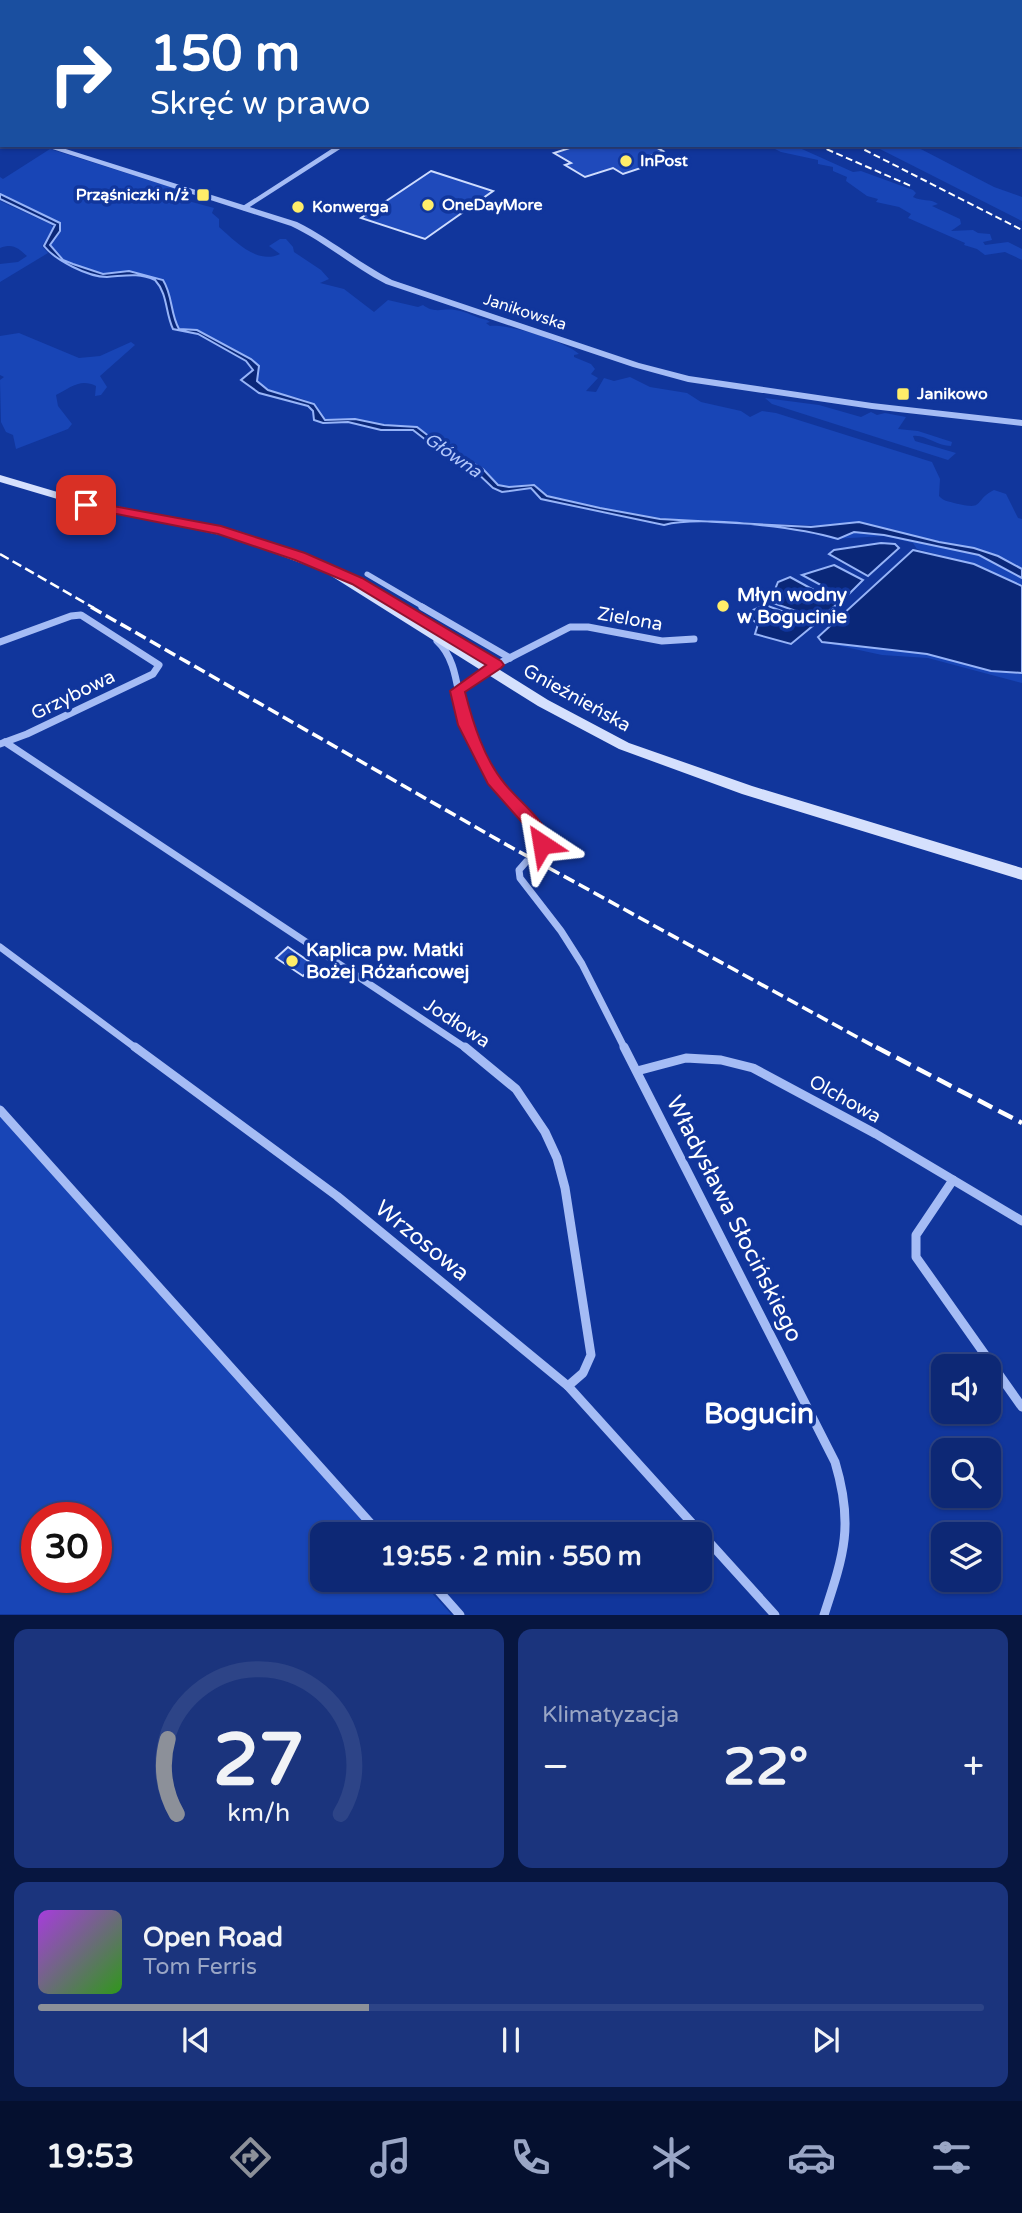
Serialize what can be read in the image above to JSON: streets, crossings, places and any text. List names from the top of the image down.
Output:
{
  "streets": {
    "main road": ["Gnieźnieńska"],
    "street": [
      "Janikowska",
      "Zielona",
      "Grzybowa",
      "Jodłowa",
      "Olchowa",
      "Władysława Słocińskiego",
      "Wrzosowa"
    ]
  },
  "crossings": [
    ["Zielona", "Gnieźnieńska"],
    ["Grzybowa", "Jodłowa"],
    ["Jodłowa", "Wrzosowa"],
    ["Olchowa", "Władysława Słocińskiego"]
  ],
  "districts": ["Bogucin"],
  "water": ["Główna"],
  "places": {
    "other": [
      "InPost",
      "OneDayMore",
      "Konwerga",
      "Młyn wodny w Bogucinie",
      "Kaplica pw. Matki Bożej Różańcowej"
    ],
    "transit": ["Prząśniczki n/ż", "Janikowo"]
  },
  "page": {
    "turn": ["150 m", "Skręć w prawo"],
    "limit": "30",
    "trip": "19:55 · 2 min · 550 m",
    "tile": "Klimatyzacja",
    "heat": ["−", "22°", "+"],
    "song": ["Open Road", "Tom Ferris"],
    "tabs": "19:53",
    "gauge": ["27", "km/h"]
  }
}
